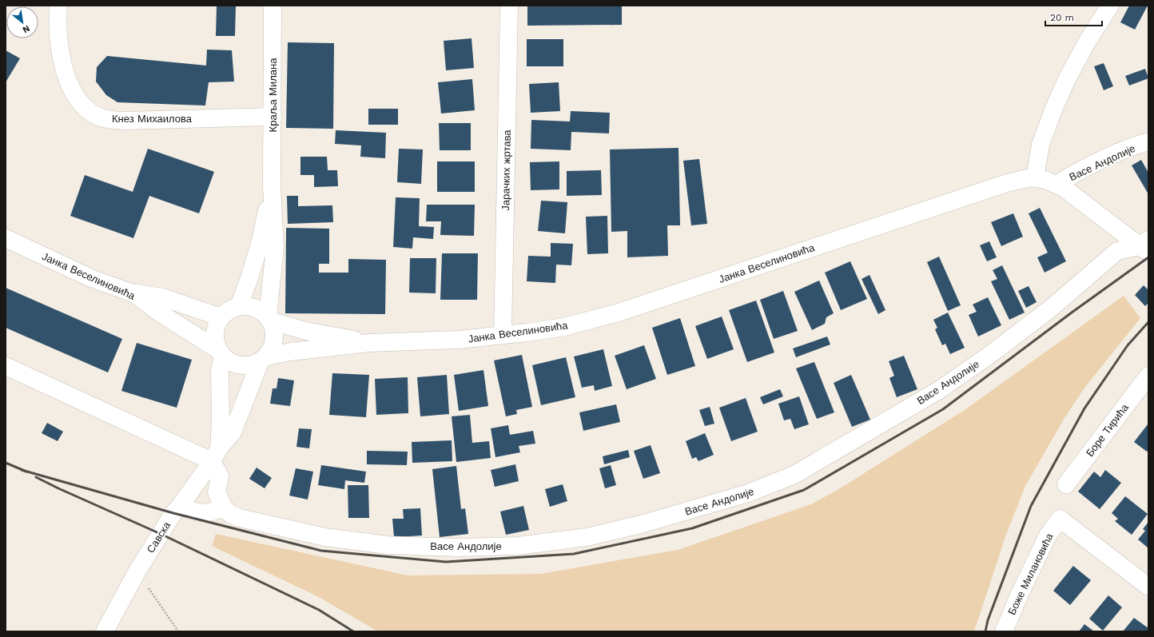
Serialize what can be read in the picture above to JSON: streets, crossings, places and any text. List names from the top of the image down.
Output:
{
  "streets": {
    "street": [
      "Краља Милана",
      "Кнез Михаилова",
      "Васе Андолије",
      "Јарачких жртава",
      "Јанка Веселиновића",
      "Боре Тирића",
      "Савска",
      "Боже Милановића"
    ]
  },
  "crossings": [
    ["Краља Милана", "Кнез Михаилова"],
    ["Краља Милана", "Јанка Веселиновића"],
    ["Краља Милана", "Савска"],
    ["Васе Андолије", "Јанка Веселиновића"],
    ["Васе Андолије", "Савска"],
    ["Јарачких жртава", "Јанка Веселиновића"],
    ["Јанка Веселиновића", "Савска"]
  ],
  "scale_bar": "20 m",
  "north": "bottom right"
}
